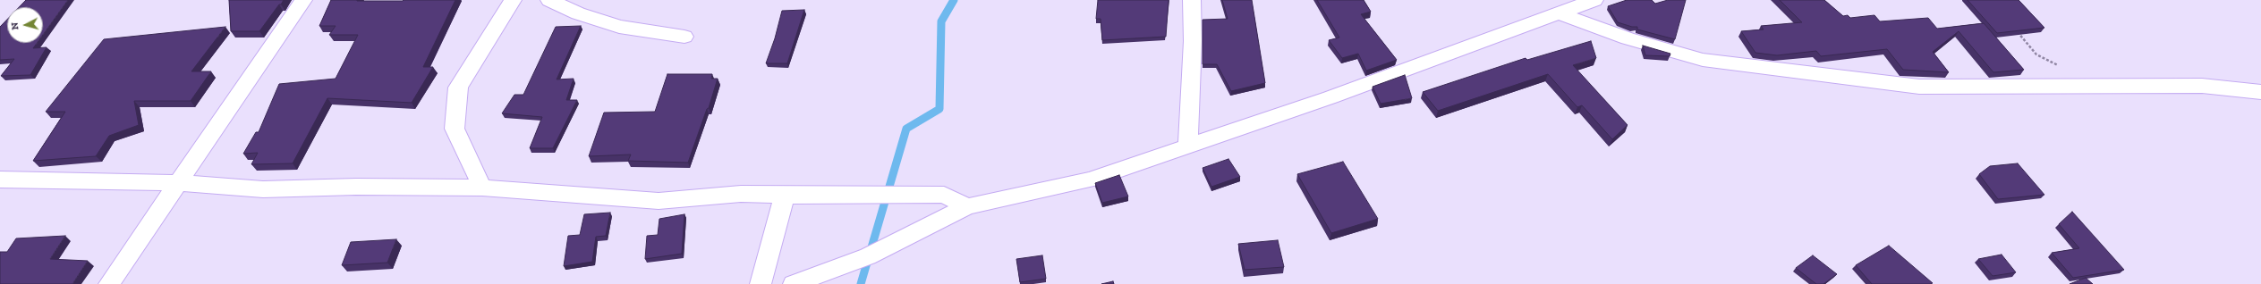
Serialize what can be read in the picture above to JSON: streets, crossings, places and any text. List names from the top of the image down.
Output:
{
  "north": "left"
}
